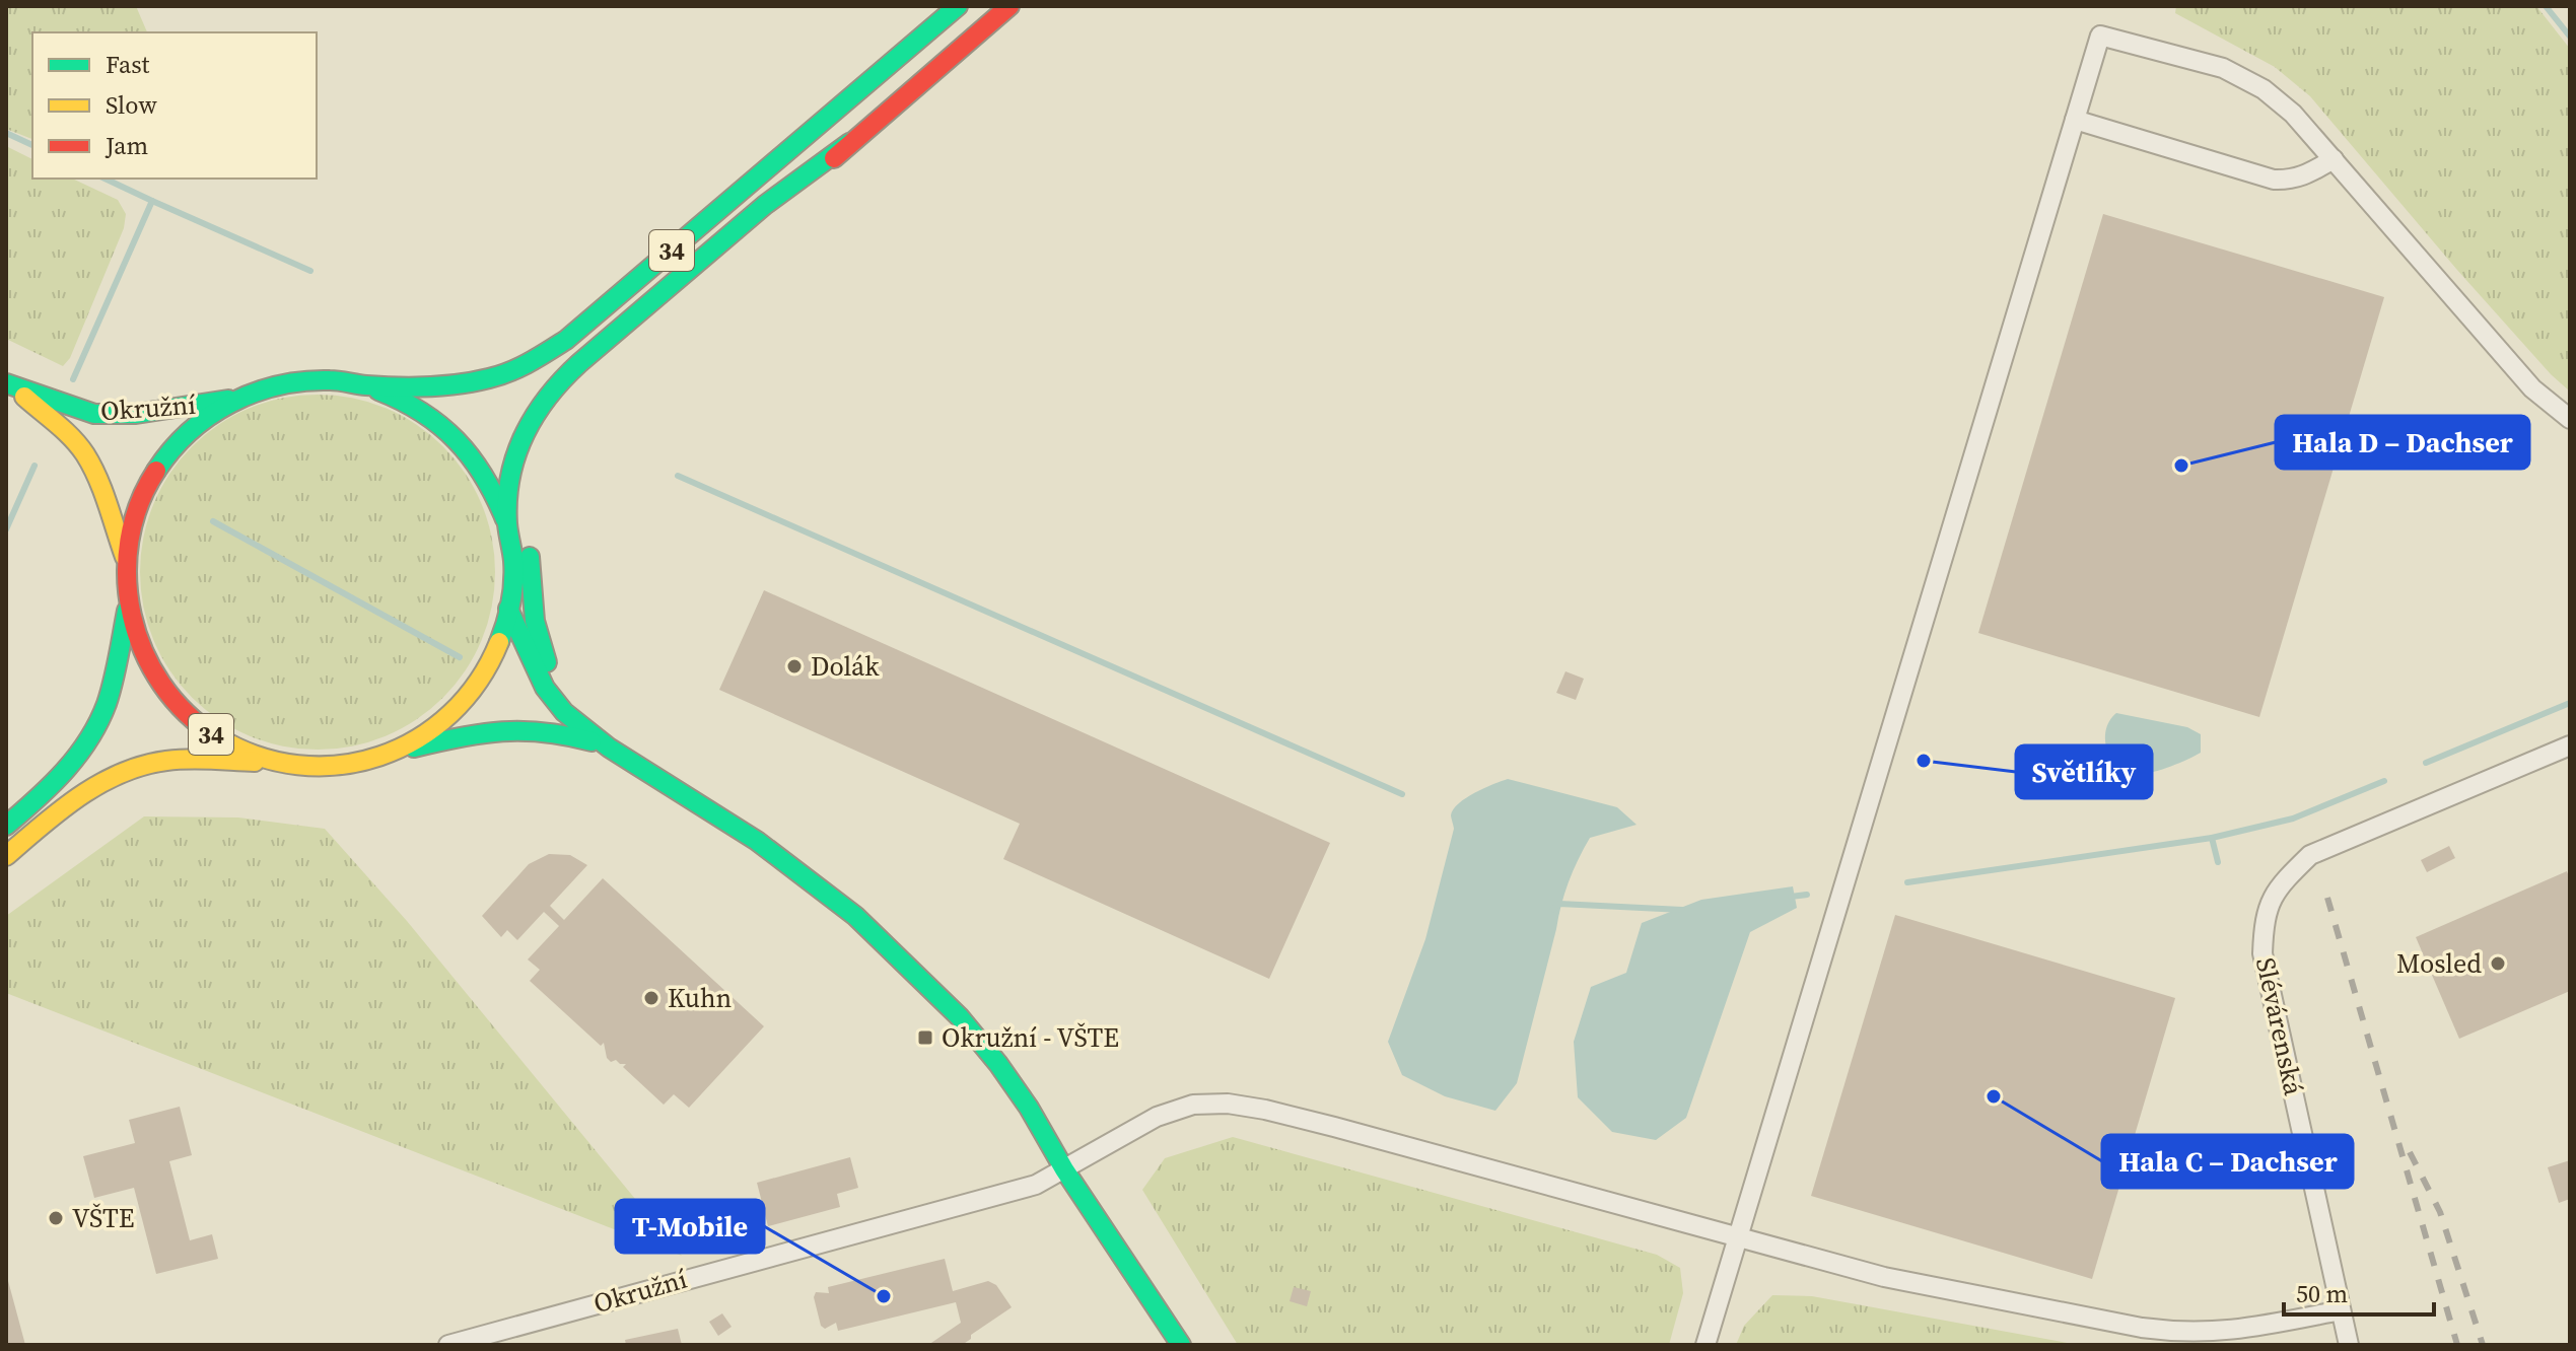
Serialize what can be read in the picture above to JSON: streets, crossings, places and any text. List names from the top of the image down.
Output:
{
  "streets": {
    "main road": ["34", "Okružní"],
    "street": ["Slévárenská"]
  },
  "crossings": [
    ["34", "Okružní"],
    ["Okružní", "Slévárenská"]
  ],
  "places": {
    "other": [
      "Hala D – Dachser",
      "Dolák",
      "Světlíky",
      "Mosled",
      "Kuhn",
      "Hala C – Dachser",
      "VŠTE",
      "T-Mobile"
    ],
    "transit": ["Okružní - VŠTE"]
  },
  "legend": ["Fast", "Slow", "Jam"],
  "scale_bar": "50 m"
}
